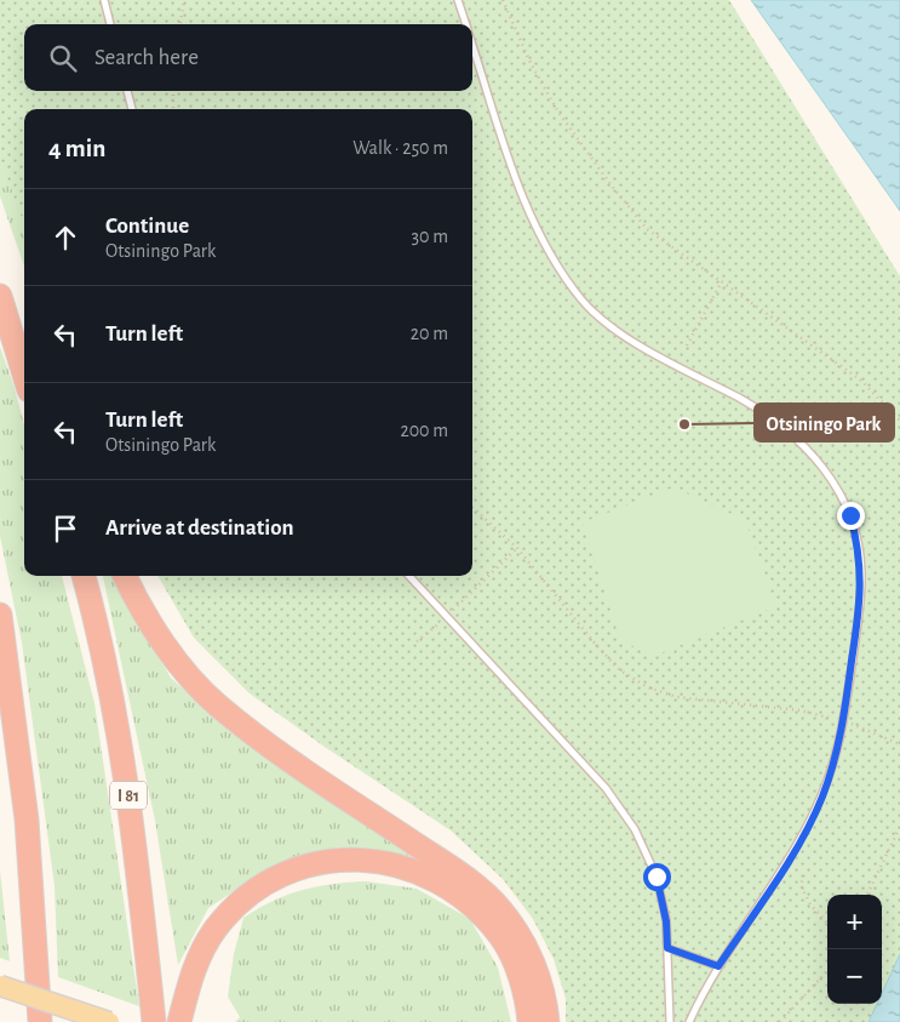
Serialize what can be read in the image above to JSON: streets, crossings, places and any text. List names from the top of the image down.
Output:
{
  "streets": {
    "highway": ["I 81"]
  },
  "places": ["Otsiningo Park"],
  "page": {
    "search": "Search here",
    "heading": ["4 min", "Walk · 250 m"],
    "list": [
      ["Continue", "Otsiningo Park", "30 m"],
      ["Turn left", "20 m"],
      ["Turn left", "Otsiningo Park", "200 m"],
      "Arrive at destination"
    ],
    "map_buttons": ["+", "−"]
  }
}
